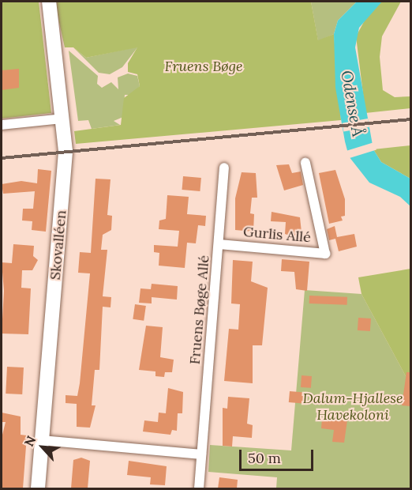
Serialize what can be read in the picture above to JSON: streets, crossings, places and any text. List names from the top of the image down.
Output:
{
  "streets": {
    "street": ["Gurlis Allé", "Skovalléen", "Fruens Bøge Allé"]
  },
  "crossings": [
    ["Gurlis Allé", "Fruens Bøge Allé"]
  ],
  "water": ["Odense Å"],
  "parks": ["Fruens Bøge", "Dalum-Hjallese Havekoloni"],
  "scale_bar": "50 m",
  "north": "top left"
}
